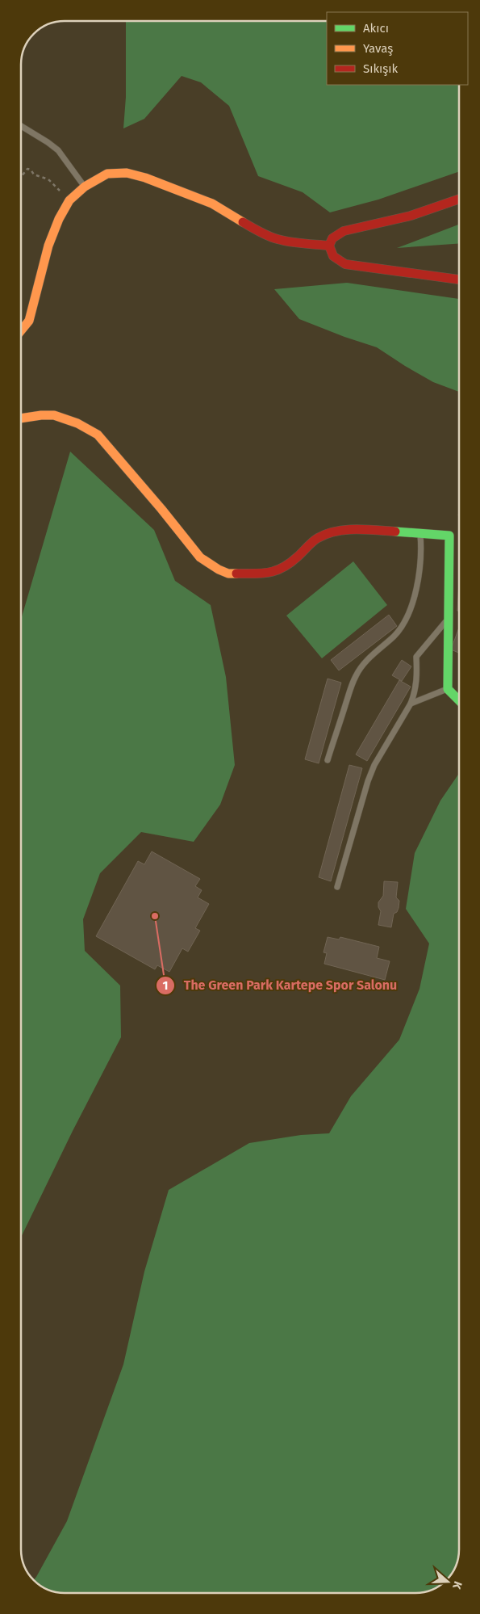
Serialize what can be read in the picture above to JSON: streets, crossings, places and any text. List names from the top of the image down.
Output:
{
  "places": ["The Green Park Kartepe Spor Salonu"],
  "legend": ["Akıcı", "Yavaş", "Sıkışık"],
  "north": "right"
}
